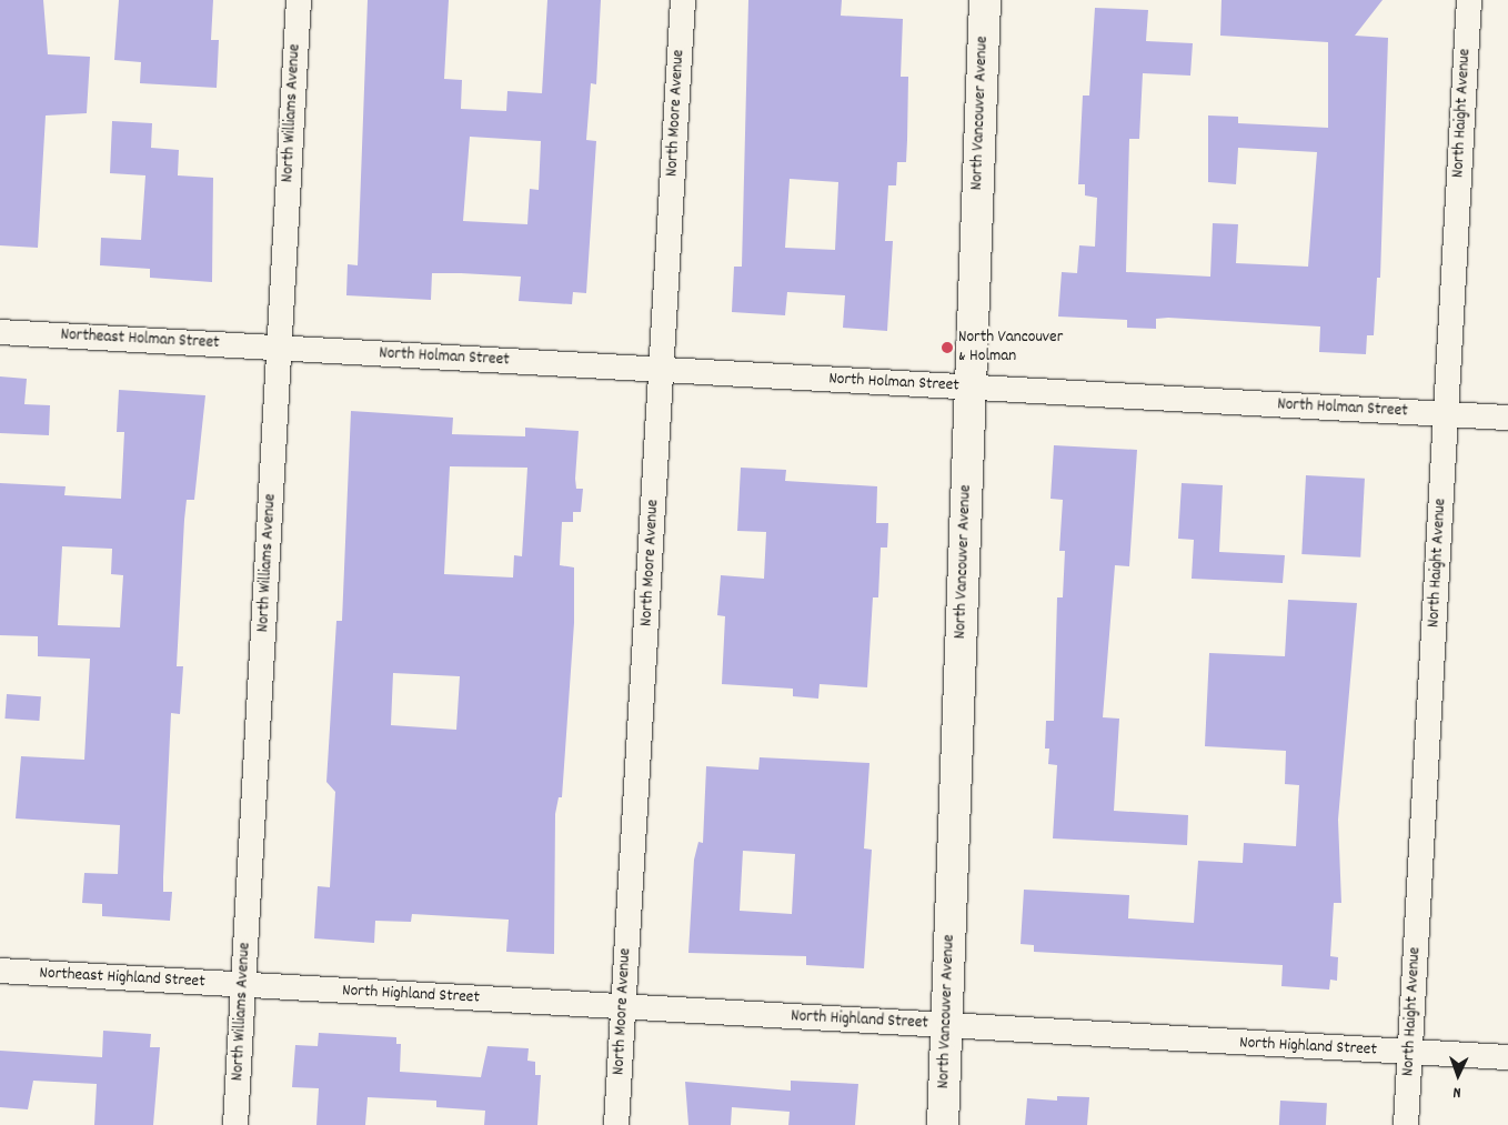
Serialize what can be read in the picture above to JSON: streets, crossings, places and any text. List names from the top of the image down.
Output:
{
  "streets": {
    "street": [
      "North Williams Avenue",
      "North Moore Avenue",
      "North Vancouver Avenue",
      "North Haight Avenue",
      "Northeast Holman Street",
      "North Holman Street",
      "Northeast Highland Street",
      "North Highland Street"
    ]
  },
  "crossings": [
    ["North Williams Avenue", "Northeast Holman Street"],
    ["North Williams Avenue", "North Holman Street"],
    ["North Williams Avenue", "Northeast Highland Street"],
    ["North Williams Avenue", "North Highland Street"],
    ["North Moore Avenue", "North Holman Street"],
    ["North Moore Avenue", "North Highland Street"],
    ["North Vancouver Avenue", "North Holman Street"],
    ["North Vancouver Avenue", "North Highland Street"],
    ["North Haight Avenue", "North Holman Street"],
    ["North Haight Avenue", "North Highland Street"],
    ["Northeast Holman Street", "North Holman Street"],
    ["Northeast Highland Street", "North Highland Street"]
  ],
  "places": ["North Vancouver & Holman"],
  "north": "bottom"
}
